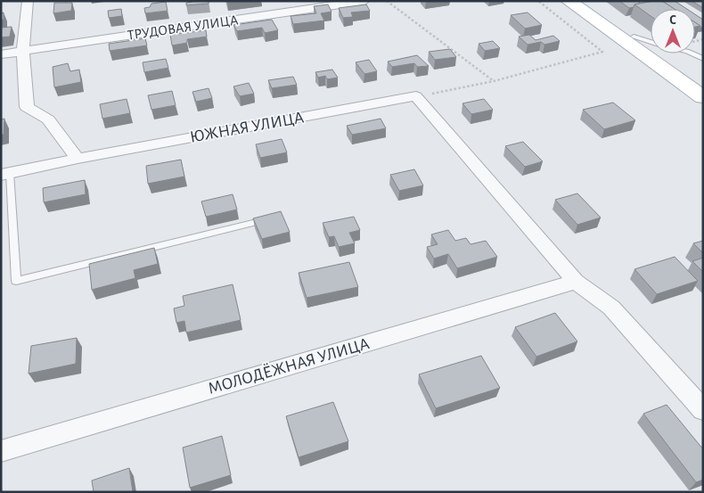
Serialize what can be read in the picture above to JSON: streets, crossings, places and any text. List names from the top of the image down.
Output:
{
  "streets": {
    "street": ["ТРУДОВАЯ УЛИЦА", "ЮЖНАЯ УЛИЦА", "МОЛОДЁЖНАЯ УЛИЦА"]
  },
  "north": "top"
}
